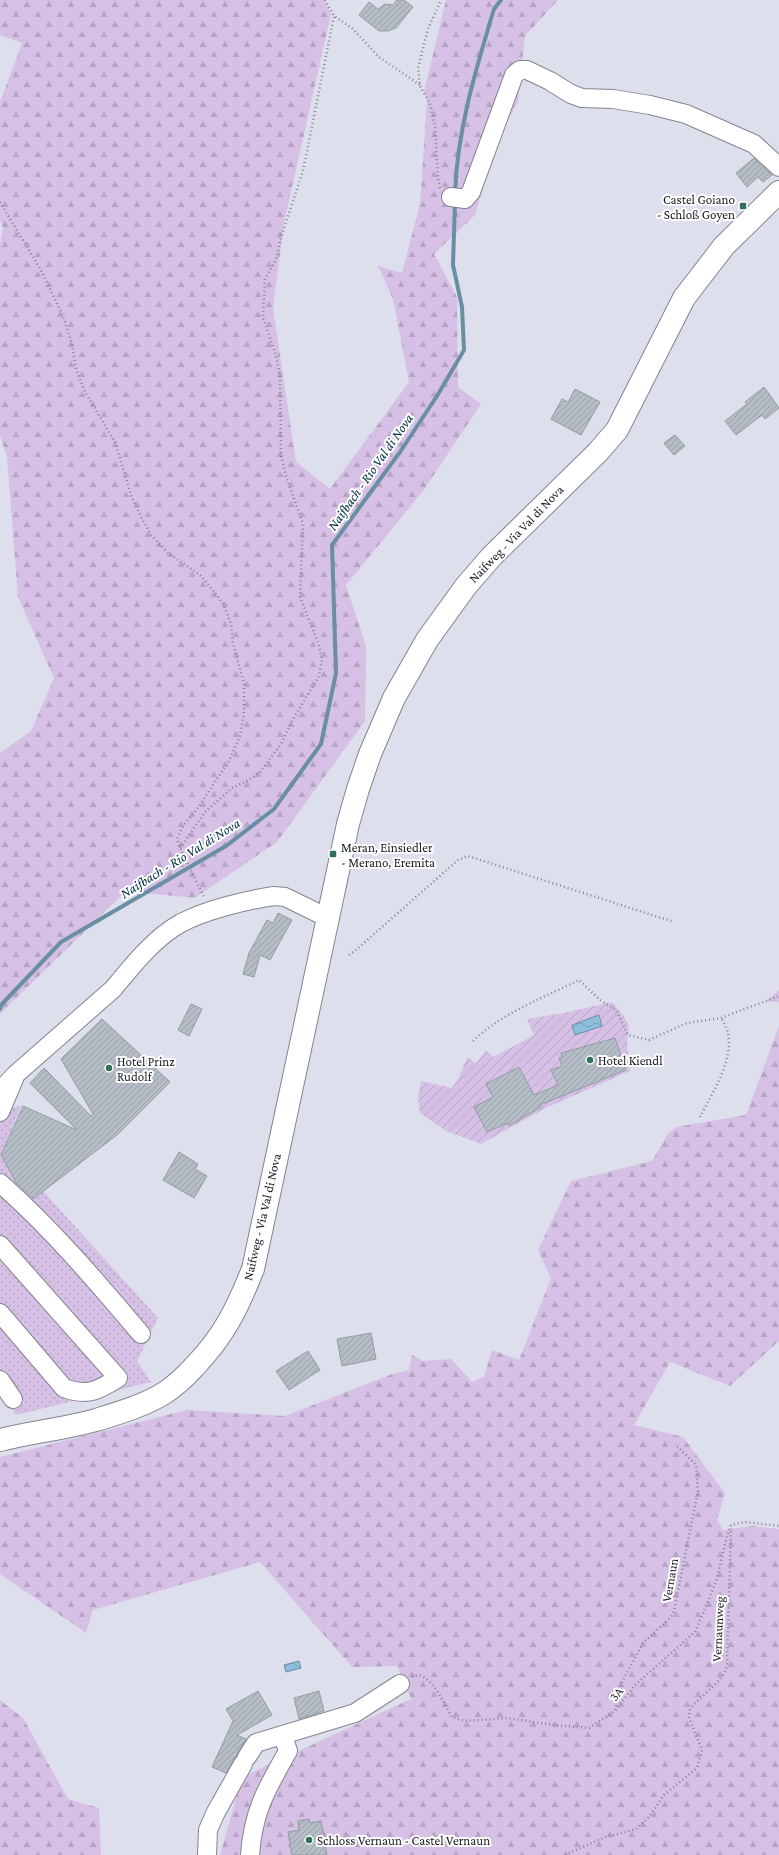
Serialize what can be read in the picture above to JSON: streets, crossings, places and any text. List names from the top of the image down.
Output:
{
  "streets": {
    "main road": ["Naifweg - Via Val di Nova"],
    "path": ["Vernaun", "Vernaunweg", "3A"]
  },
  "crossings": [
    ["Vernaun", "3A"],
    ["Vernaunweg", "3A"]
  ],
  "water": ["Naifbach - Rio Val di Nova"],
  "places": {
    "transit": ["Castel Goiano - Schloß Goyen", "Meran, Einsiedler - Merano, Eremita"],
    "other": ["Hotel Kiendl", "Hotel Prinz Rudolf", "Schloss Vernaun - Castel Vernaun"]
  }
}
